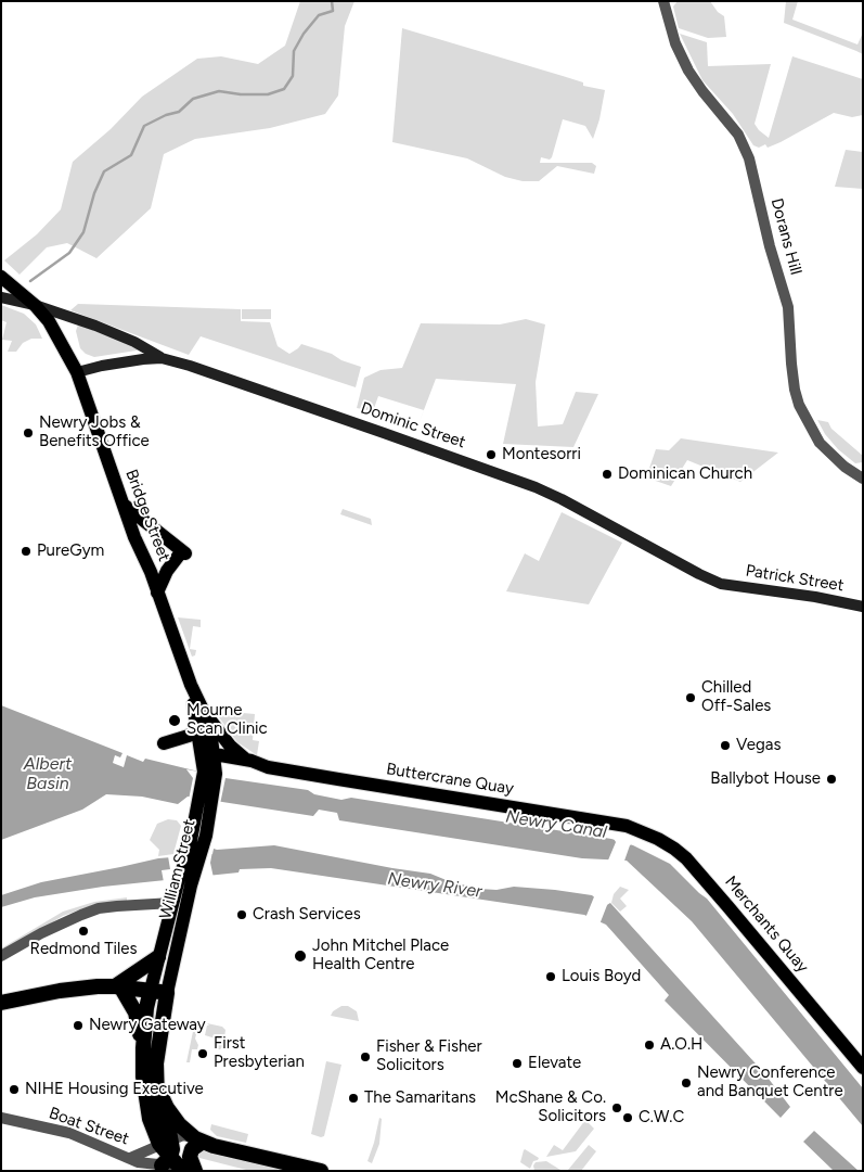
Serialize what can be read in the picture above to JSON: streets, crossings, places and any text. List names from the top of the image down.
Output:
{
  "streets": {
    "main road": [
      "Dominic Street",
      "Bridge Street",
      "Patrick Street",
      "Buttercrane Quay",
      "William Street",
      "Merchants Quay"
    ],
    "street": ["Dorans Hill", "Boat Street"]
  },
  "crossings": [
    ["Dominic Street", "Bridge Street"],
    ["Dominic Street", "Patrick Street"],
    ["Bridge Street", "Buttercrane Quay"],
    ["Bridge Street", "William Street"],
    ["Buttercrane Quay", "William Street"],
    ["Buttercrane Quay", "Merchants Quay"]
  ],
  "water": ["Albert Basin", "Newry Canal", "Newry River"],
  "places": [
    "Newry Jobs & Benefits Office",
    "Montesorri",
    "Dominican Church",
    "PureGym",
    "Chilled Off-Sales",
    "Mourne Scan Clinic",
    "Vegas",
    "Ballybot House",
    "Crash Services",
    "Redmond Tiles",
    "John Mitchel Place Health Centre",
    "Louis Boyd",
    "Newry Gateway",
    "A.O.H",
    "First Presbyterian",
    "Fisher & Fisher Solicitors",
    "Elevate",
    "Newry Conference and Banquet Centre",
    "NIHE Housing Executive",
    "The Samaritans",
    "McShane & Co. Solicitors",
    "C.W.C"
  ]
}
